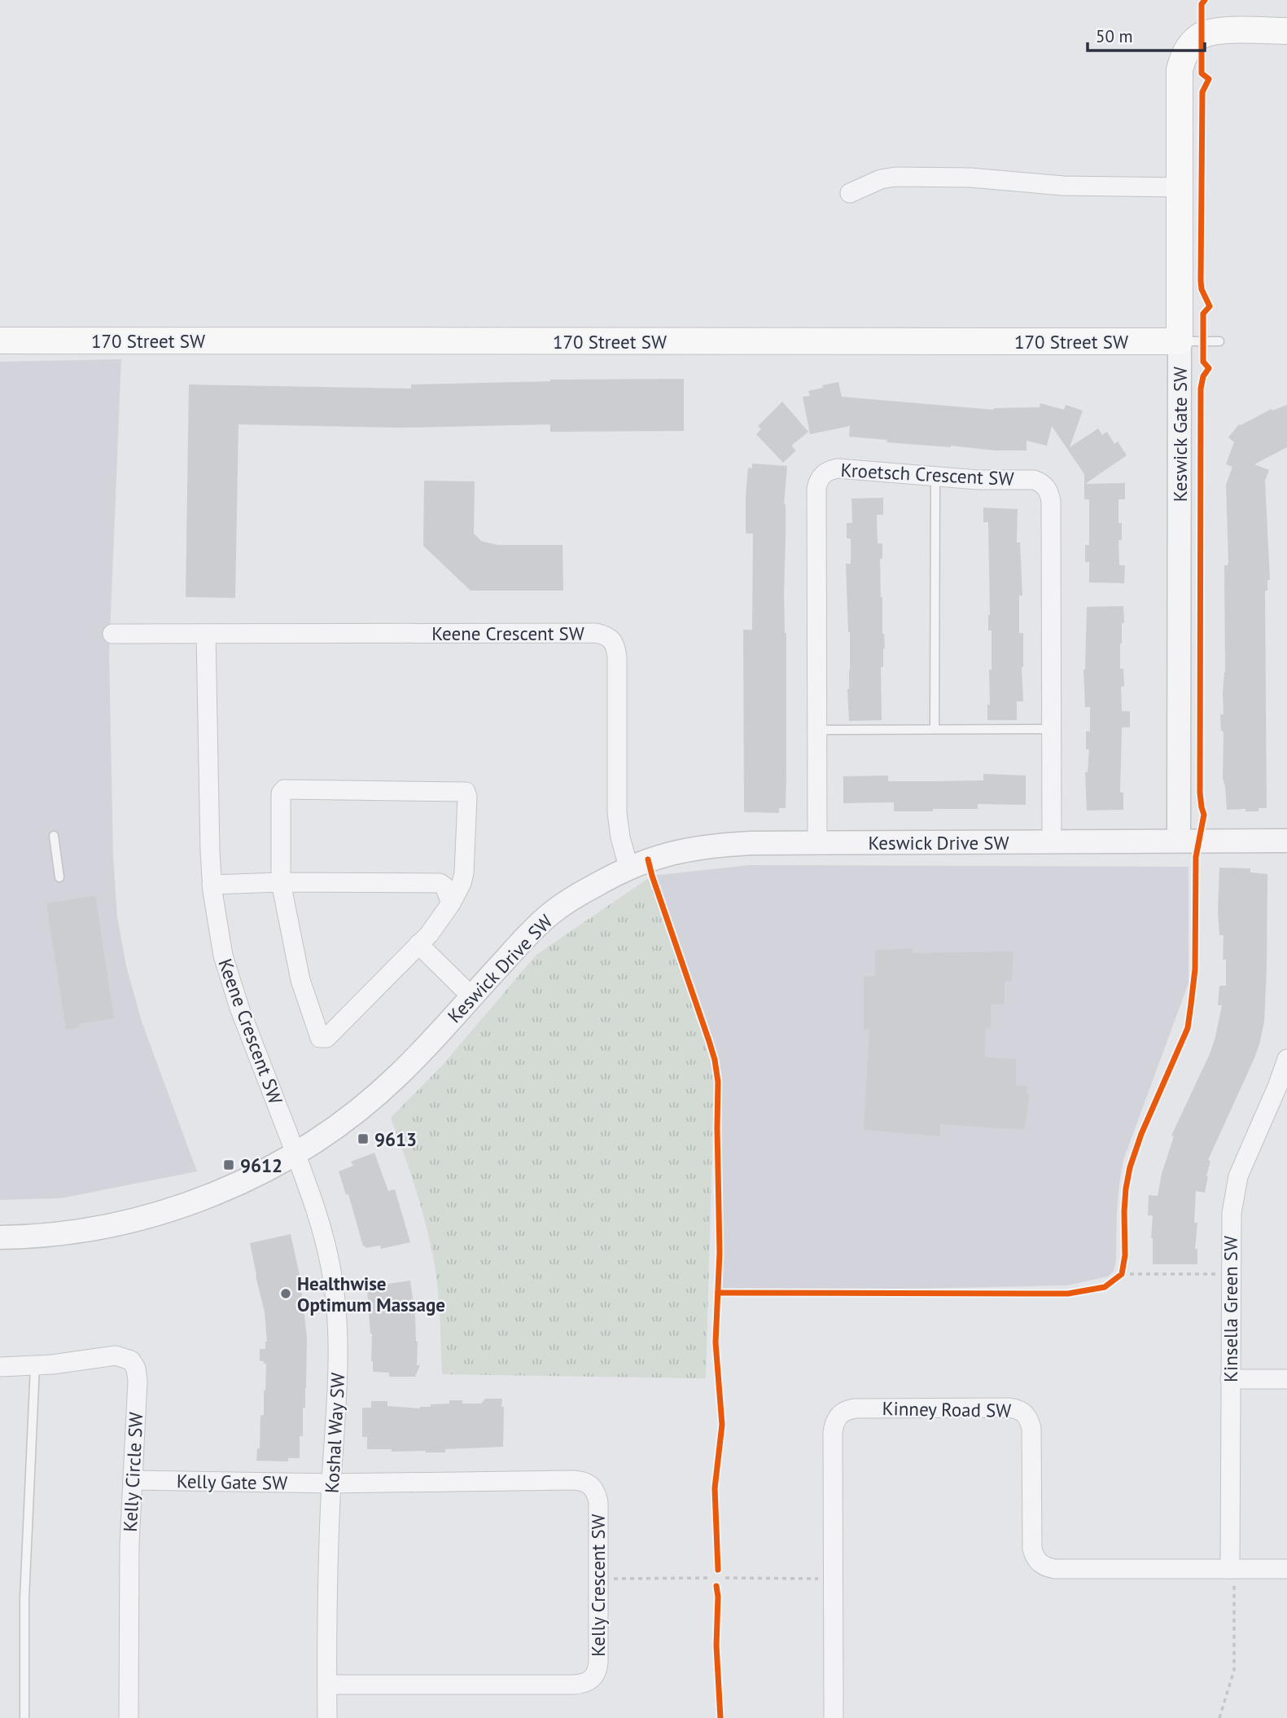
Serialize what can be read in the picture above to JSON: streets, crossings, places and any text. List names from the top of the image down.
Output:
{
  "streets": {
    "main road": ["170 Street SW", "Keswick Gate SW"],
    "street": [
      "Kroetsch Crescent SW",
      "Keene Crescent SW",
      "Keswick Drive SW",
      "Kinsella Green SW",
      "Kinney Road SW",
      "Koshal Way SW",
      "Kelly Circle SW",
      "Kelly Gate SW",
      "Kelly Crescent SW"
    ]
  },
  "crossings": [
    ["170 Street SW", "Keswick Gate SW"],
    ["Keswick Gate SW", "Keswick Drive SW"],
    ["Kroetsch Crescent SW", "Keswick Drive SW"],
    ["Keene Crescent SW", "Keswick Drive SW"],
    ["Keene Crescent SW", "Koshal Way SW"],
    ["Keswick Drive SW", "Koshal Way SW"],
    ["Kinsella Green SW", "Kinney Road SW"],
    ["Koshal Way SW", "Kelly Gate SW"],
    ["Koshal Way SW", "Kelly Crescent SW"],
    ["Kelly Circle SW", "Kelly Gate SW"],
    ["Kelly Gate SW", "Kelly Crescent SW"]
  ],
  "places": {
    "transit": ["9613", "9612"],
    "other": ["Healthwise Optimum Massage"]
  },
  "scale_bar": "50 m"
}
